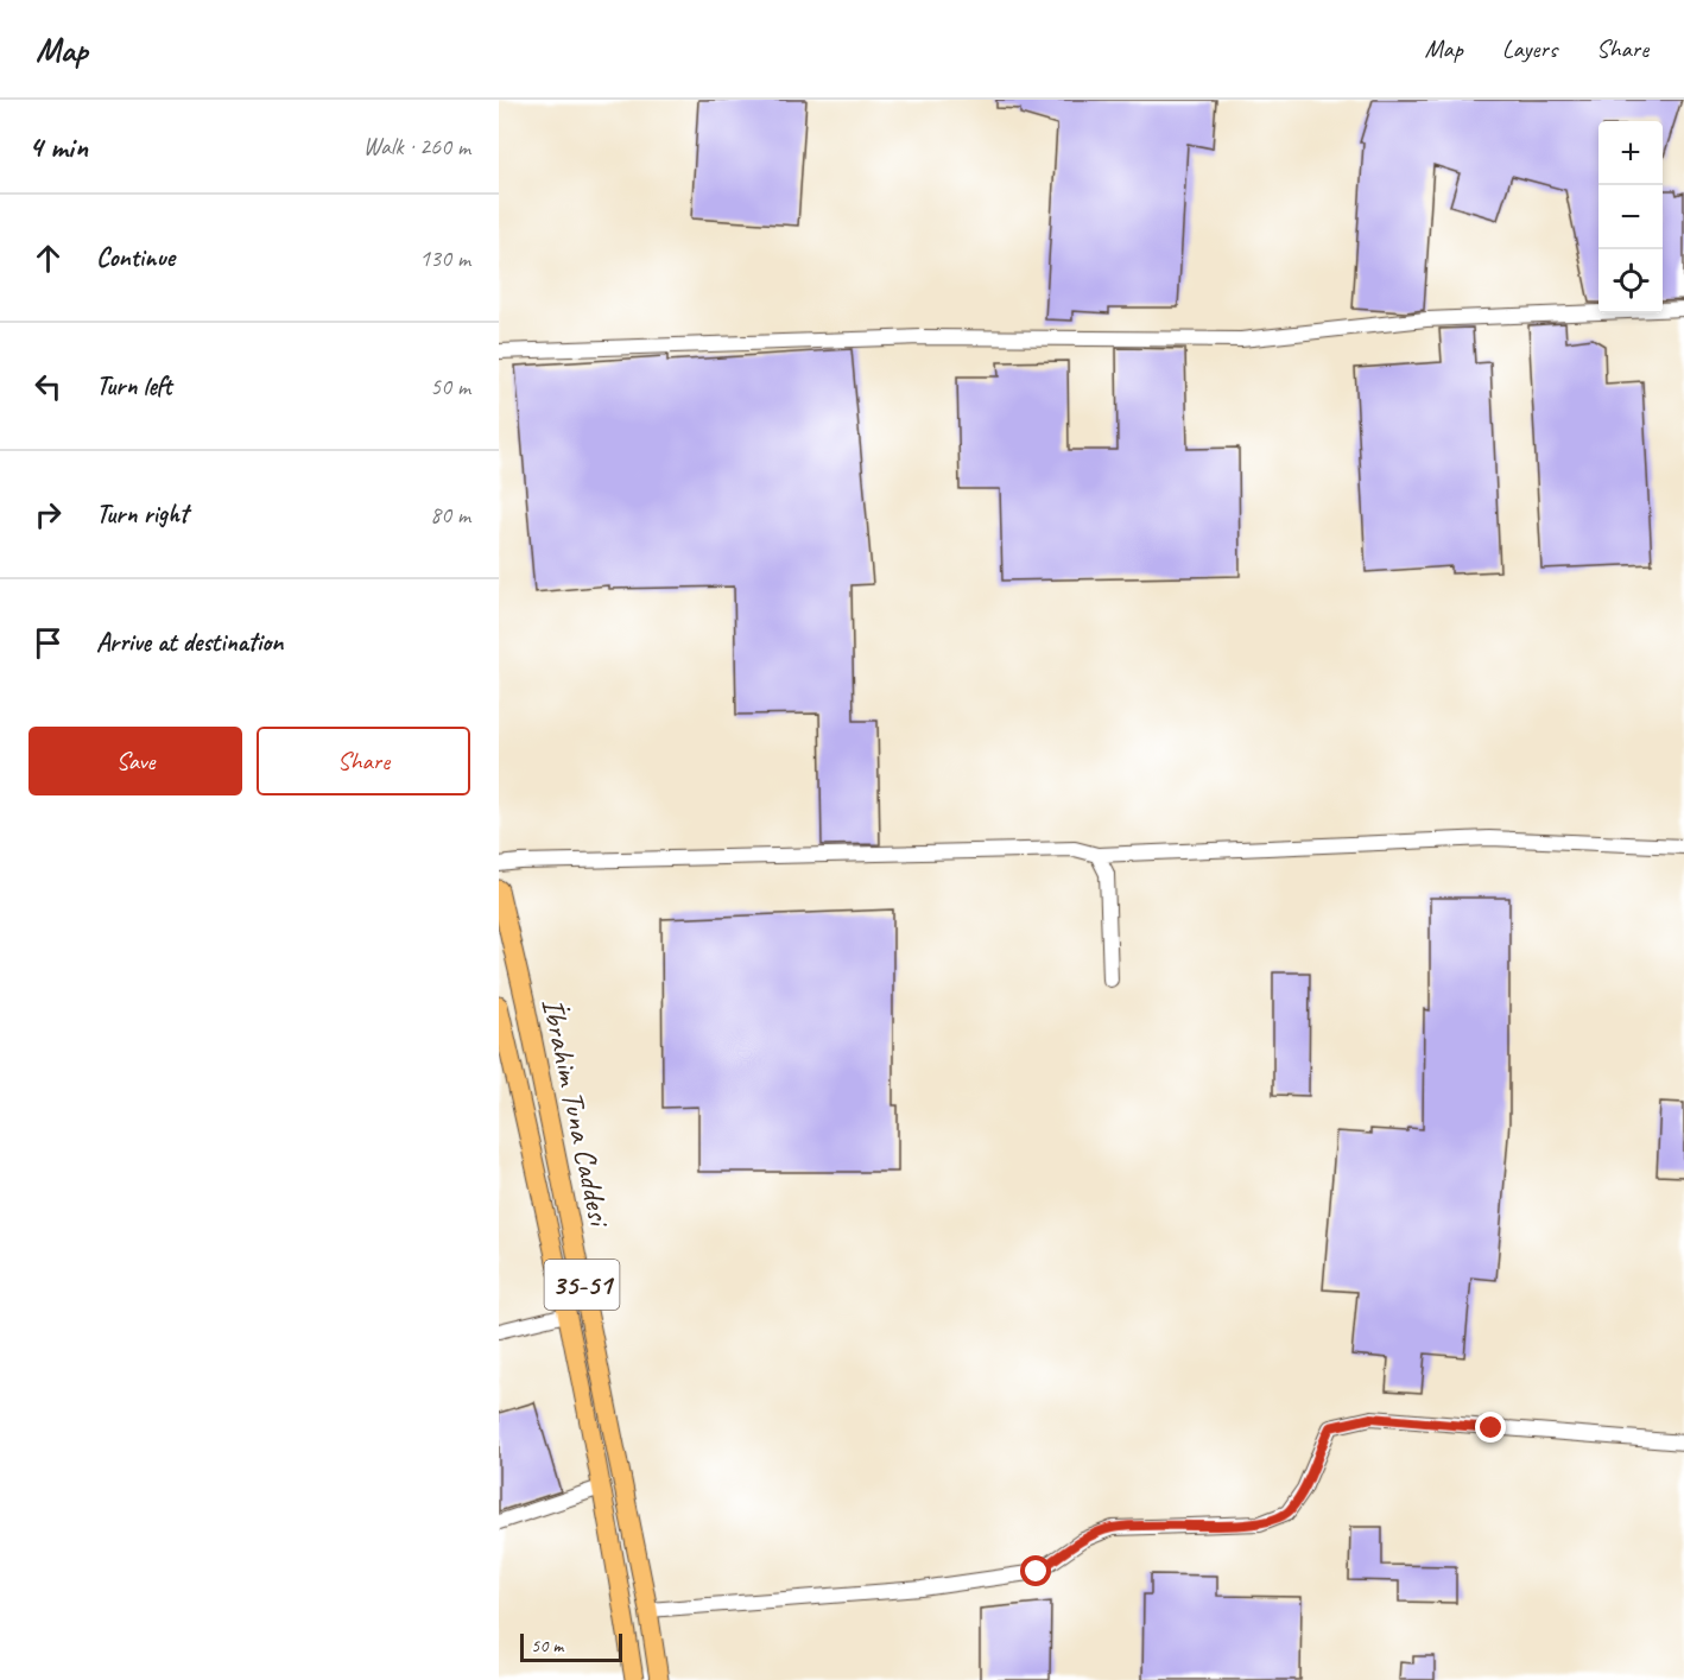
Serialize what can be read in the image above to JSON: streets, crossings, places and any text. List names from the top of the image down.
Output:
{
  "streets": {
    "main road": ["İbrahim Tuna Caddesi", "35-51"]
  },
  "scale_bar": "50 m",
  "page": {
    "header": "Map",
    "nav": ["Map", "Layers", "Share"],
    "heading": ["4 min", "Walk · 260 m"],
    "map_buttons": ["+", "−"],
    "list": [
      ["Continue", "130 m"],
      ["Turn left", "50 m"],
      ["Turn right", "80 m"],
      "Arrive at destination"
    ],
    "buttons": ["Save", "Share"],
    "scale": "50 m"
  }
}
